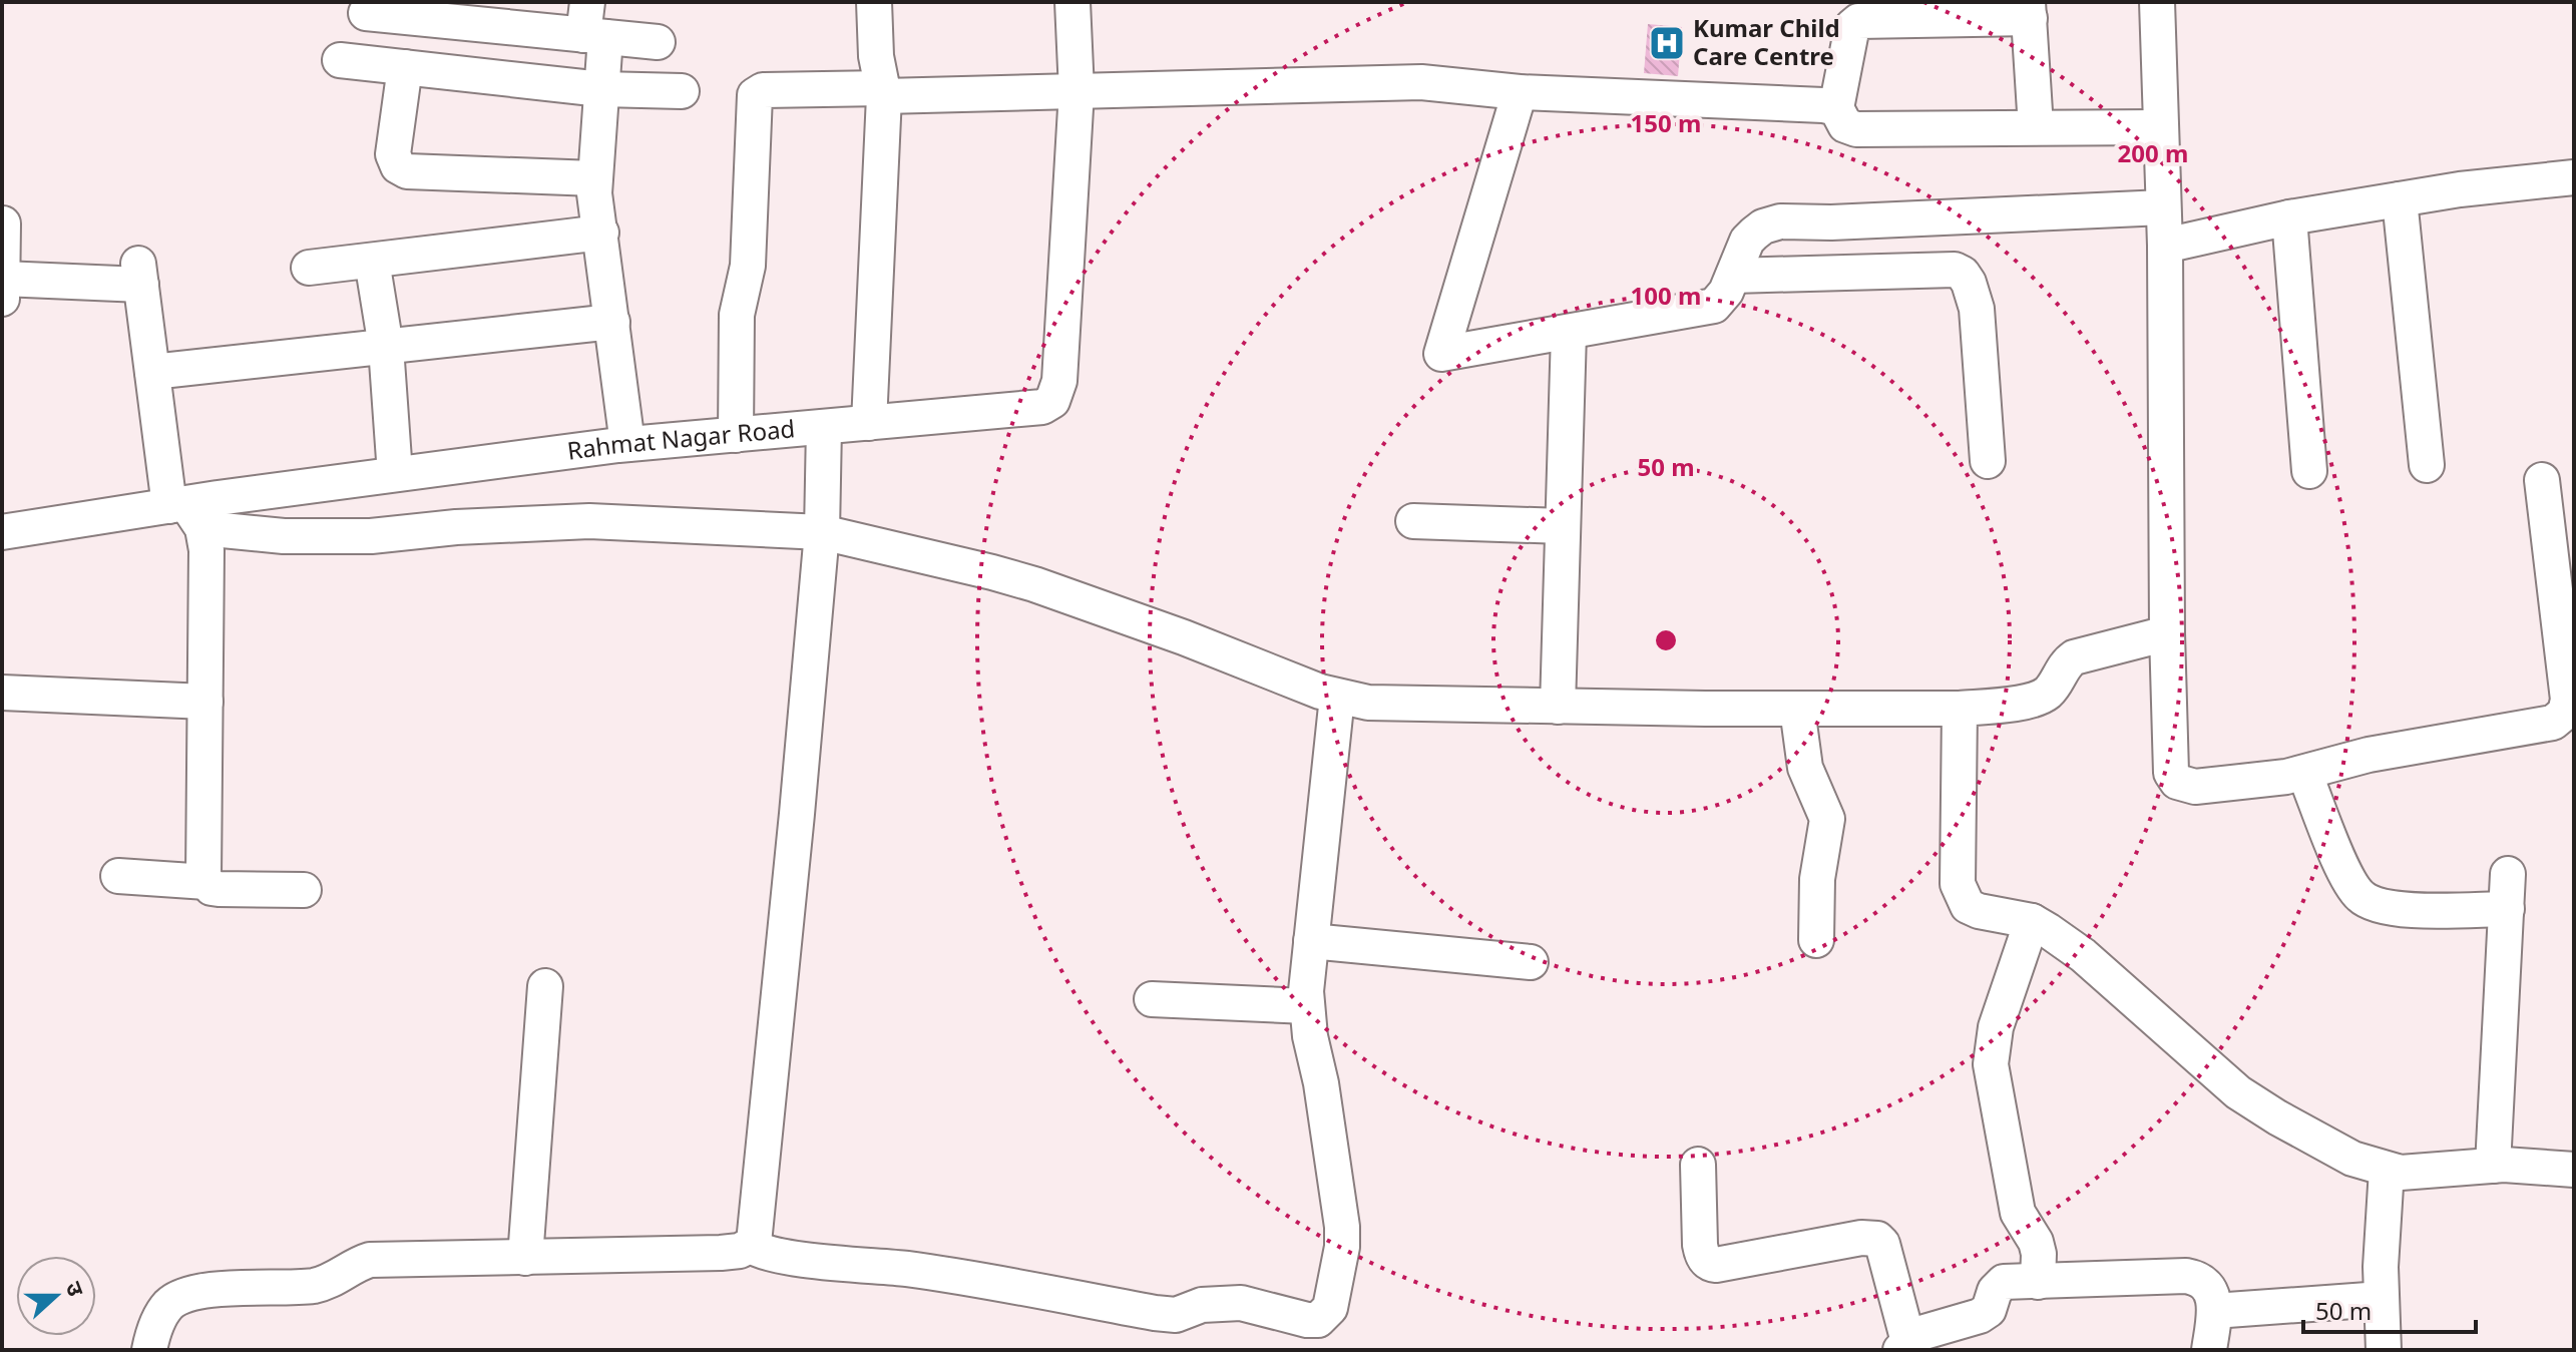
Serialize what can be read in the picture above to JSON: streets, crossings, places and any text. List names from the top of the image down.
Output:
{
  "streets": {
    "street": ["Rahmat Nagar Road"]
  },
  "places": {
    "hospital": ["Kumar Child Care Centre"]
  },
  "scale_bar": "50 m",
  "north": "right",
  "rings": [
    "150 m",
    "200 m",
    "100 m",
    "50 m"
  ]
}
